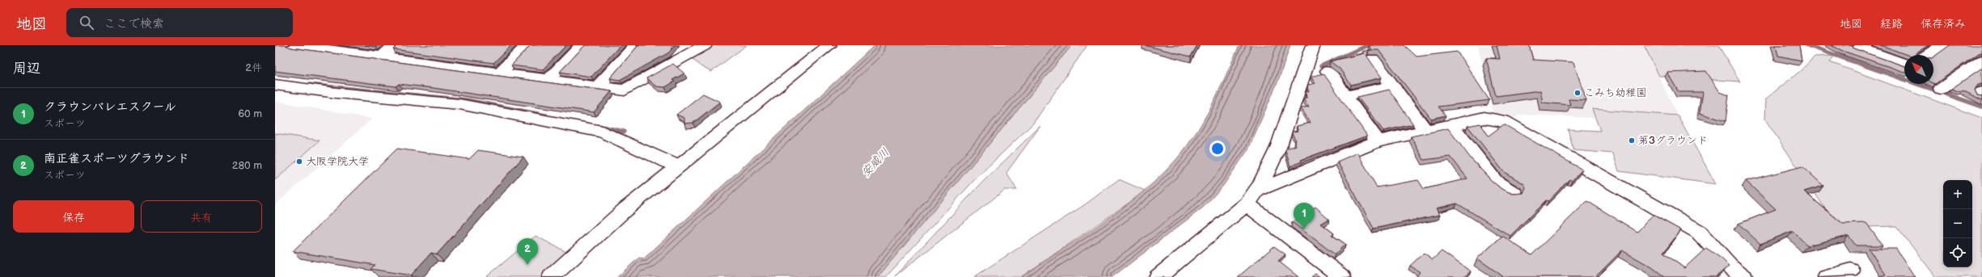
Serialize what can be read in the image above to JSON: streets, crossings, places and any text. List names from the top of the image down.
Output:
{
  "water": ["安威川"],
  "places": ["こみち幼稚園", "第3グラウンド", "大阪学院大学"],
  "north": "top left",
  "page": {
    "header": "地図",
    "search": "ここで検索",
    "nav": ["地図", "経路", "保存済み"],
    "heading": ["周辺", "2件"],
    "list": [
      {
        "mark": "1",
        "name": "クラウンバレエスクール",
        "note": "スポーツ",
        "value": "60 m"
      },
      {
        "mark": "2",
        "name": "南正雀スポーツグラウンド",
        "note": "スポーツ",
        "value": "280 m"
      }
    ],
    "map_buttons": ["+", "−"],
    "buttons": ["保存", "共有"],
    "pins": ["1", "2"]
  }
}
